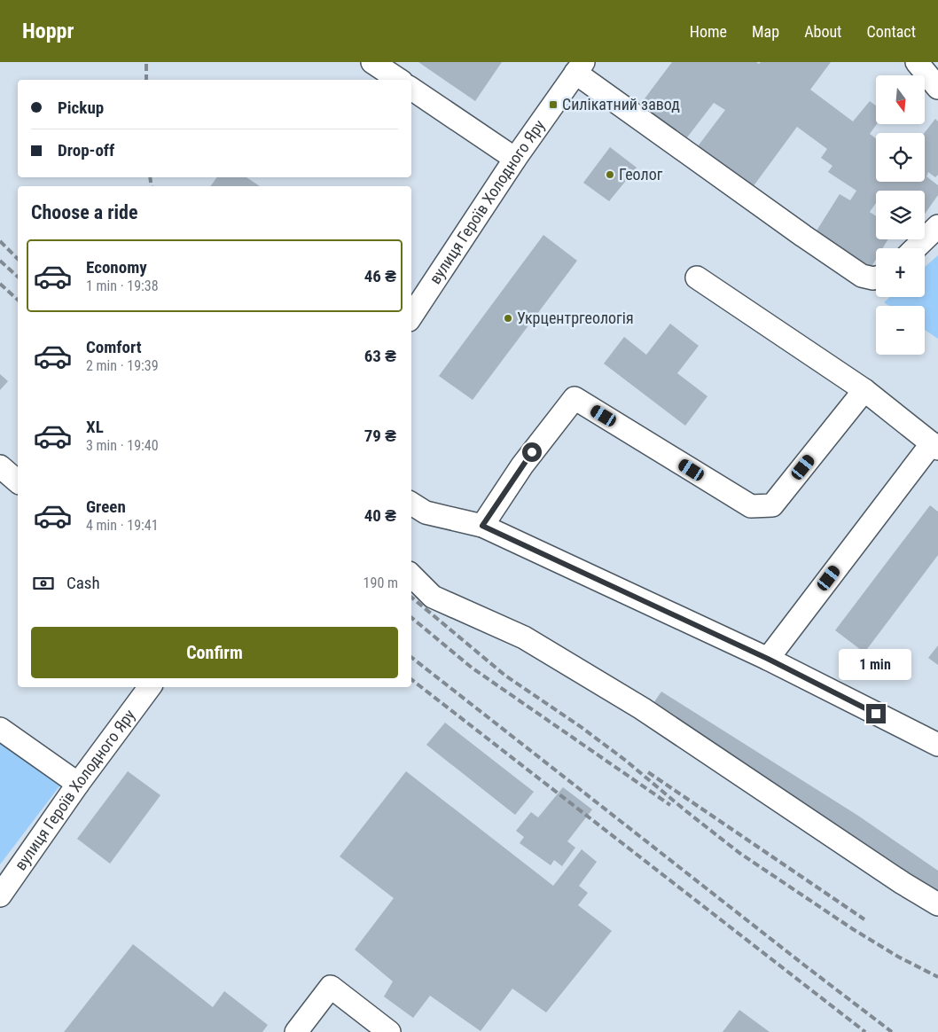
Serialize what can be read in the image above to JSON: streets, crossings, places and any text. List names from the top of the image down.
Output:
{
  "streets": {
    "street": ["вулиця Героїв Холодного Яру"]
  },
  "places": {
    "transit": ["Силікатний завод"],
    "other": ["Геолог", "Укрцентргеологія"]
  },
  "north": "bottom",
  "page": {
    "header": "Hoppr",
    "nav": [
      "Home",
      "Map",
      "About",
      "Contact"
    ],
    "map_buttons": ["+", "−"],
    "banner": ["Pickup", "Drop-off"],
    "heading": "Choose a ride",
    "list": [
      {
        "name": "Economy",
        "note": "1 min · 19:38",
        "value": "46 ₴"
      },
      {
        "name": "Comfort",
        "note": "2 min · 19:39",
        "value": "63 ₴"
      },
      {
        "name": "XL",
        "note": "3 min · 19:40",
        "value": "79 ₴"
      },
      {
        "name": "Green",
        "note": "4 min · 19:41",
        "value": "40 ₴"
      }
    ],
    "pay": ["Cash", "190 m"],
    "buttons": "Confirm",
    "bubble": "1 min"
  }
}
